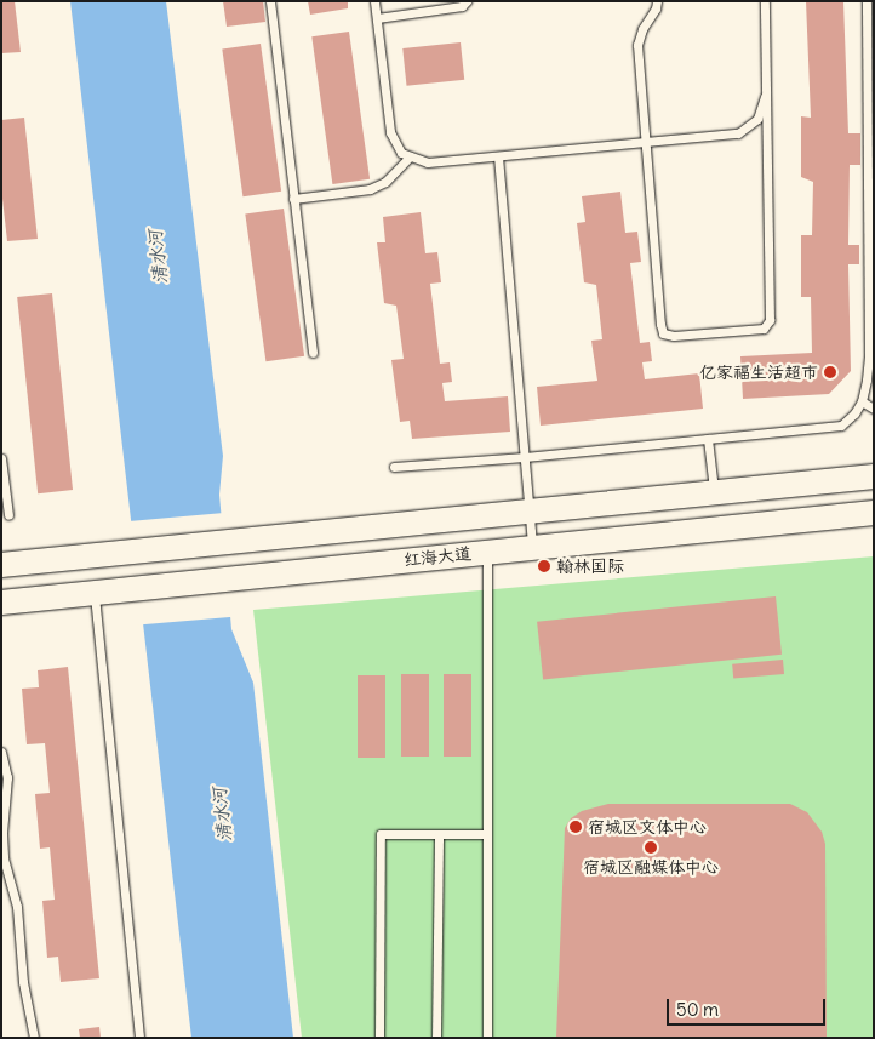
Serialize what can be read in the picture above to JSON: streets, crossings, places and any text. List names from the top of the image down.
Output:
{
  "streets": {
    "main road": ["红海大道"]
  },
  "water": ["清水河"],
  "places": [
    "亿家福生活超市",
    "翰林国际",
    "宿城区文体中心",
    "宿城区融媒体中心"
  ],
  "scale_bar": "50 m"
}
